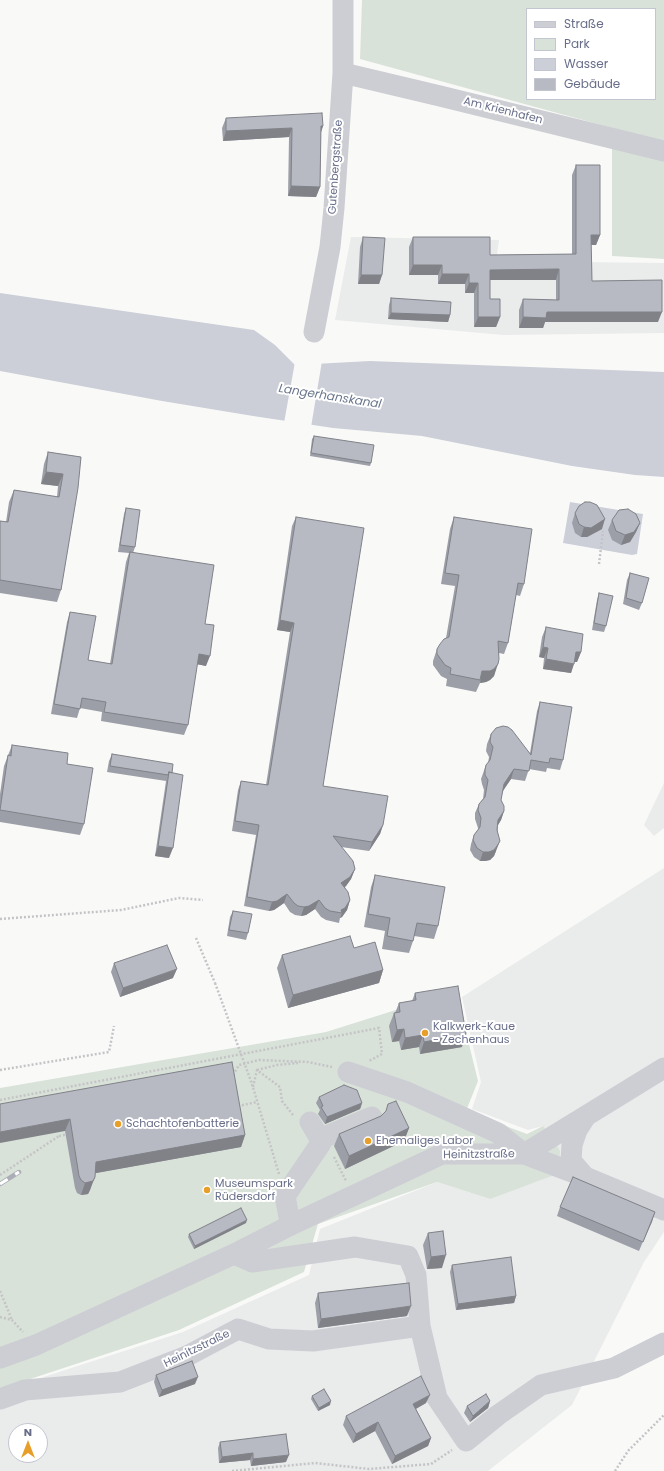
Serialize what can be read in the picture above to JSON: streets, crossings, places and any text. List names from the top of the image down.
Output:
{
  "streets": {
    "street": ["Am Krienhafen", "Gutenbergstraße", "Heinitzstraße"]
  },
  "crossings": [
    ["Am Krienhafen", "Gutenbergstraße"]
  ],
  "water": ["Langerhanskanal"],
  "places": [
    "Kalkwerk-Kaue - Zechenhaus",
    "Schachtofenbatterie",
    "Ehemaliges Labor",
    "Museumspark Rüdersdorf"
  ],
  "legend": [
    "Straße",
    "Park",
    "Wasser",
    "Gebäude"
  ],
  "north": "top"
}
